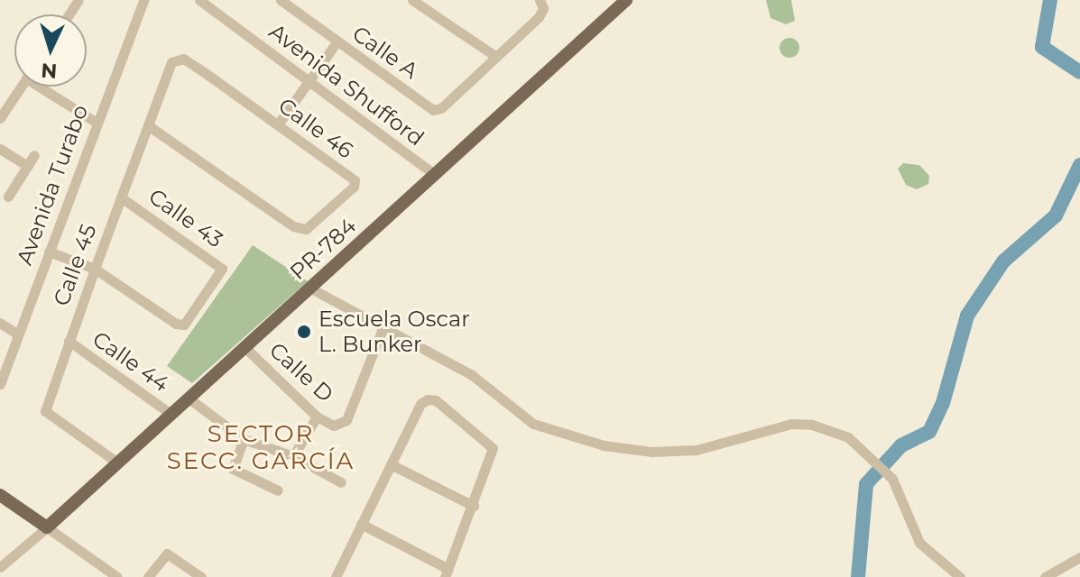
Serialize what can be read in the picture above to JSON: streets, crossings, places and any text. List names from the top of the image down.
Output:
{
  "streets": {
    "main road": ["PR-784"],
    "street": [
      "Calle A",
      "Avenida Shufford",
      "Calle 46",
      "Avenida Turabo",
      "Calle 43",
      "Calle 45",
      "Calle 44",
      "Calle D"
    ]
  },
  "crossings": [
    ["Avenida Shufford", "PR-784"],
    ["Calle 46", "Calle 45"],
    ["Avenida Turabo", "Calle 43"],
    ["Calle 43", "Calle 45"],
    ["PR-784", "Calle 45"],
    ["PR-784", "Calle 44"],
    ["PR-784", "Calle D"],
    ["Calle 45", "Calle 44"]
  ],
  "districts": ["SECTOR SECC. GARCÍA"],
  "places": ["Escuela Oscar L. Bunker"],
  "north": "bottom"
}
